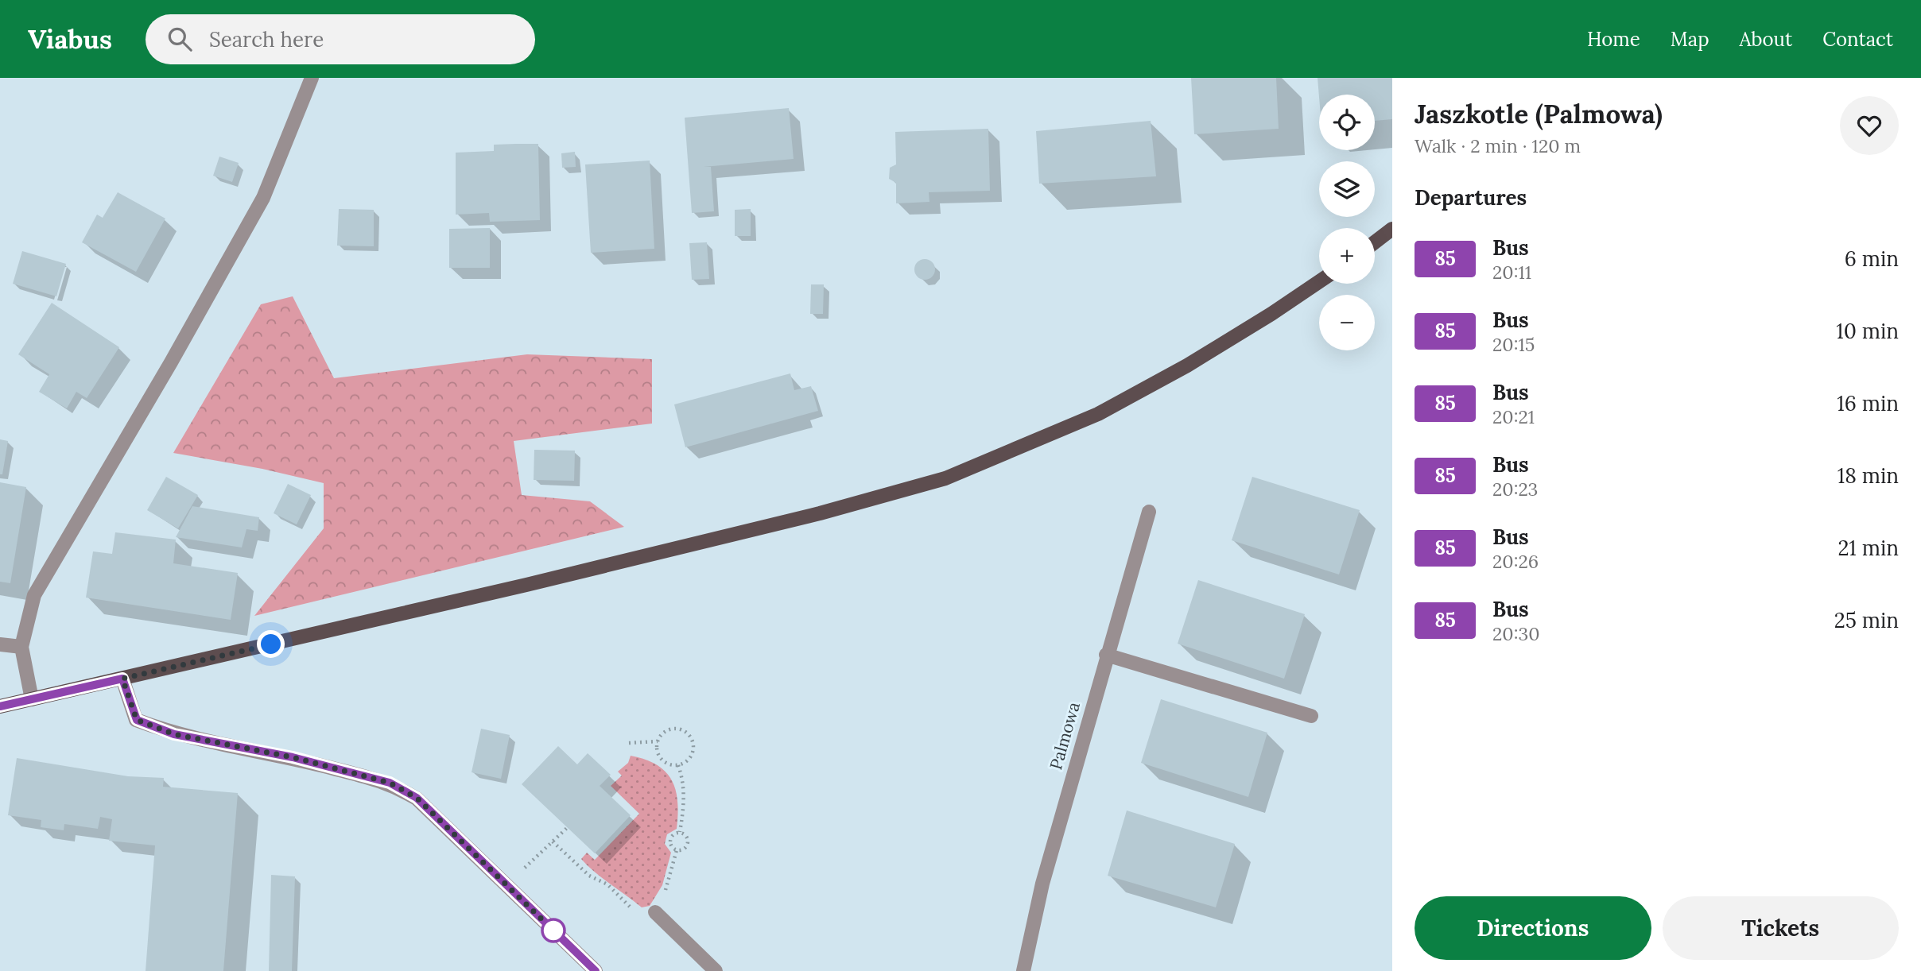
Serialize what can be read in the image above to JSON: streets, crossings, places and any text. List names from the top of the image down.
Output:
{
  "streets": {
    "street": ["Palmowa"]
  },
  "lines": ["bus line 85"],
  "page": {
    "header": "Viabus",
    "search": "Search here",
    "nav": [
      "Home",
      "Map",
      "About",
      "Contact"
    ],
    "heading": [
      ["Jaszkotle (Palmowa)", "Walk · 2 min · 120 m"],
      "Departures"
    ],
    "map_buttons": ["+", "−"],
    "list": [
      {
        "mark": "85",
        "name": "Bus",
        "note": "20:11",
        "value": "6 min"
      },
      {
        "mark": "85",
        "name": "Bus",
        "note": "20:15",
        "value": "10 min"
      },
      {
        "mark": "85",
        "name": "Bus",
        "note": "20:21",
        "value": "16 min"
      },
      {
        "mark": "85",
        "name": "Bus",
        "note": "20:23",
        "value": "18 min"
      },
      {
        "mark": "85",
        "name": "Bus",
        "note": "20:26",
        "value": "21 min"
      },
      {
        "mark": "85",
        "name": "Bus",
        "note": "20:30",
        "value": "25 min"
      }
    ],
    "buttons": ["Directions", "Tickets"]
  }
}
